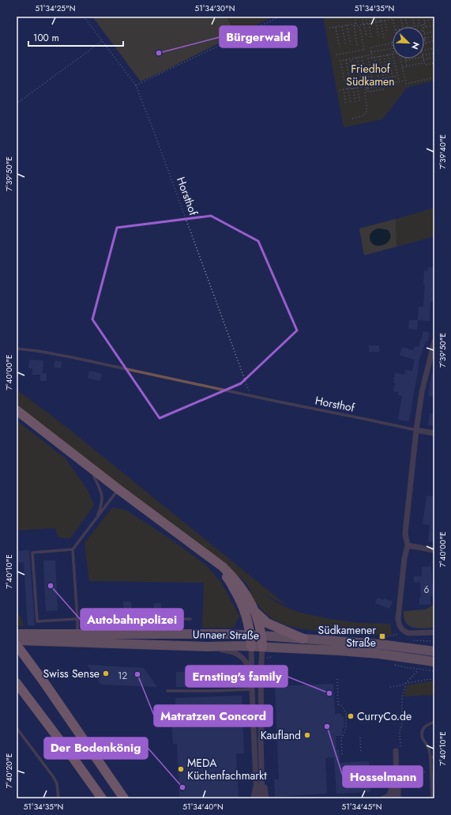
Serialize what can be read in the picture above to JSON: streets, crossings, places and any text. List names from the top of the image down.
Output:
{
  "streets": {
    "main road": ["Unnaer Straße"],
    "lane": ["Horsthof"]
  },
  "parks": ["Friedhof Südkamen"],
  "places": {
    "other": [
      "Bürgerwald",
      "Autobahnpolizei",
      "Swiss Sense",
      "Matratzen Concord",
      "Ernsting's family",
      "CurryCo.de",
      "Hosselmann",
      "Kaufland",
      "MEDA Küchenfachmarkt",
      "Der Bodenkönig"
    ],
    "transit": ["Südkamener Straße"]
  },
  "house_numbers": ["6", "12"],
  "scale_bar": "100 m",
  "north": "bottom right",
  "coordinates": [
    "51°34'25\"N",
    "51°34'30\"N",
    "51°34'35\"N",
    "7°39'40\"E",
    "7°39'50\"E",
    "7°40'00\"E",
    "7°40'10\"E",
    "7°40'20\"E",
    "51°34'40\"N",
    "51°34'45\"N"
  ]
}
